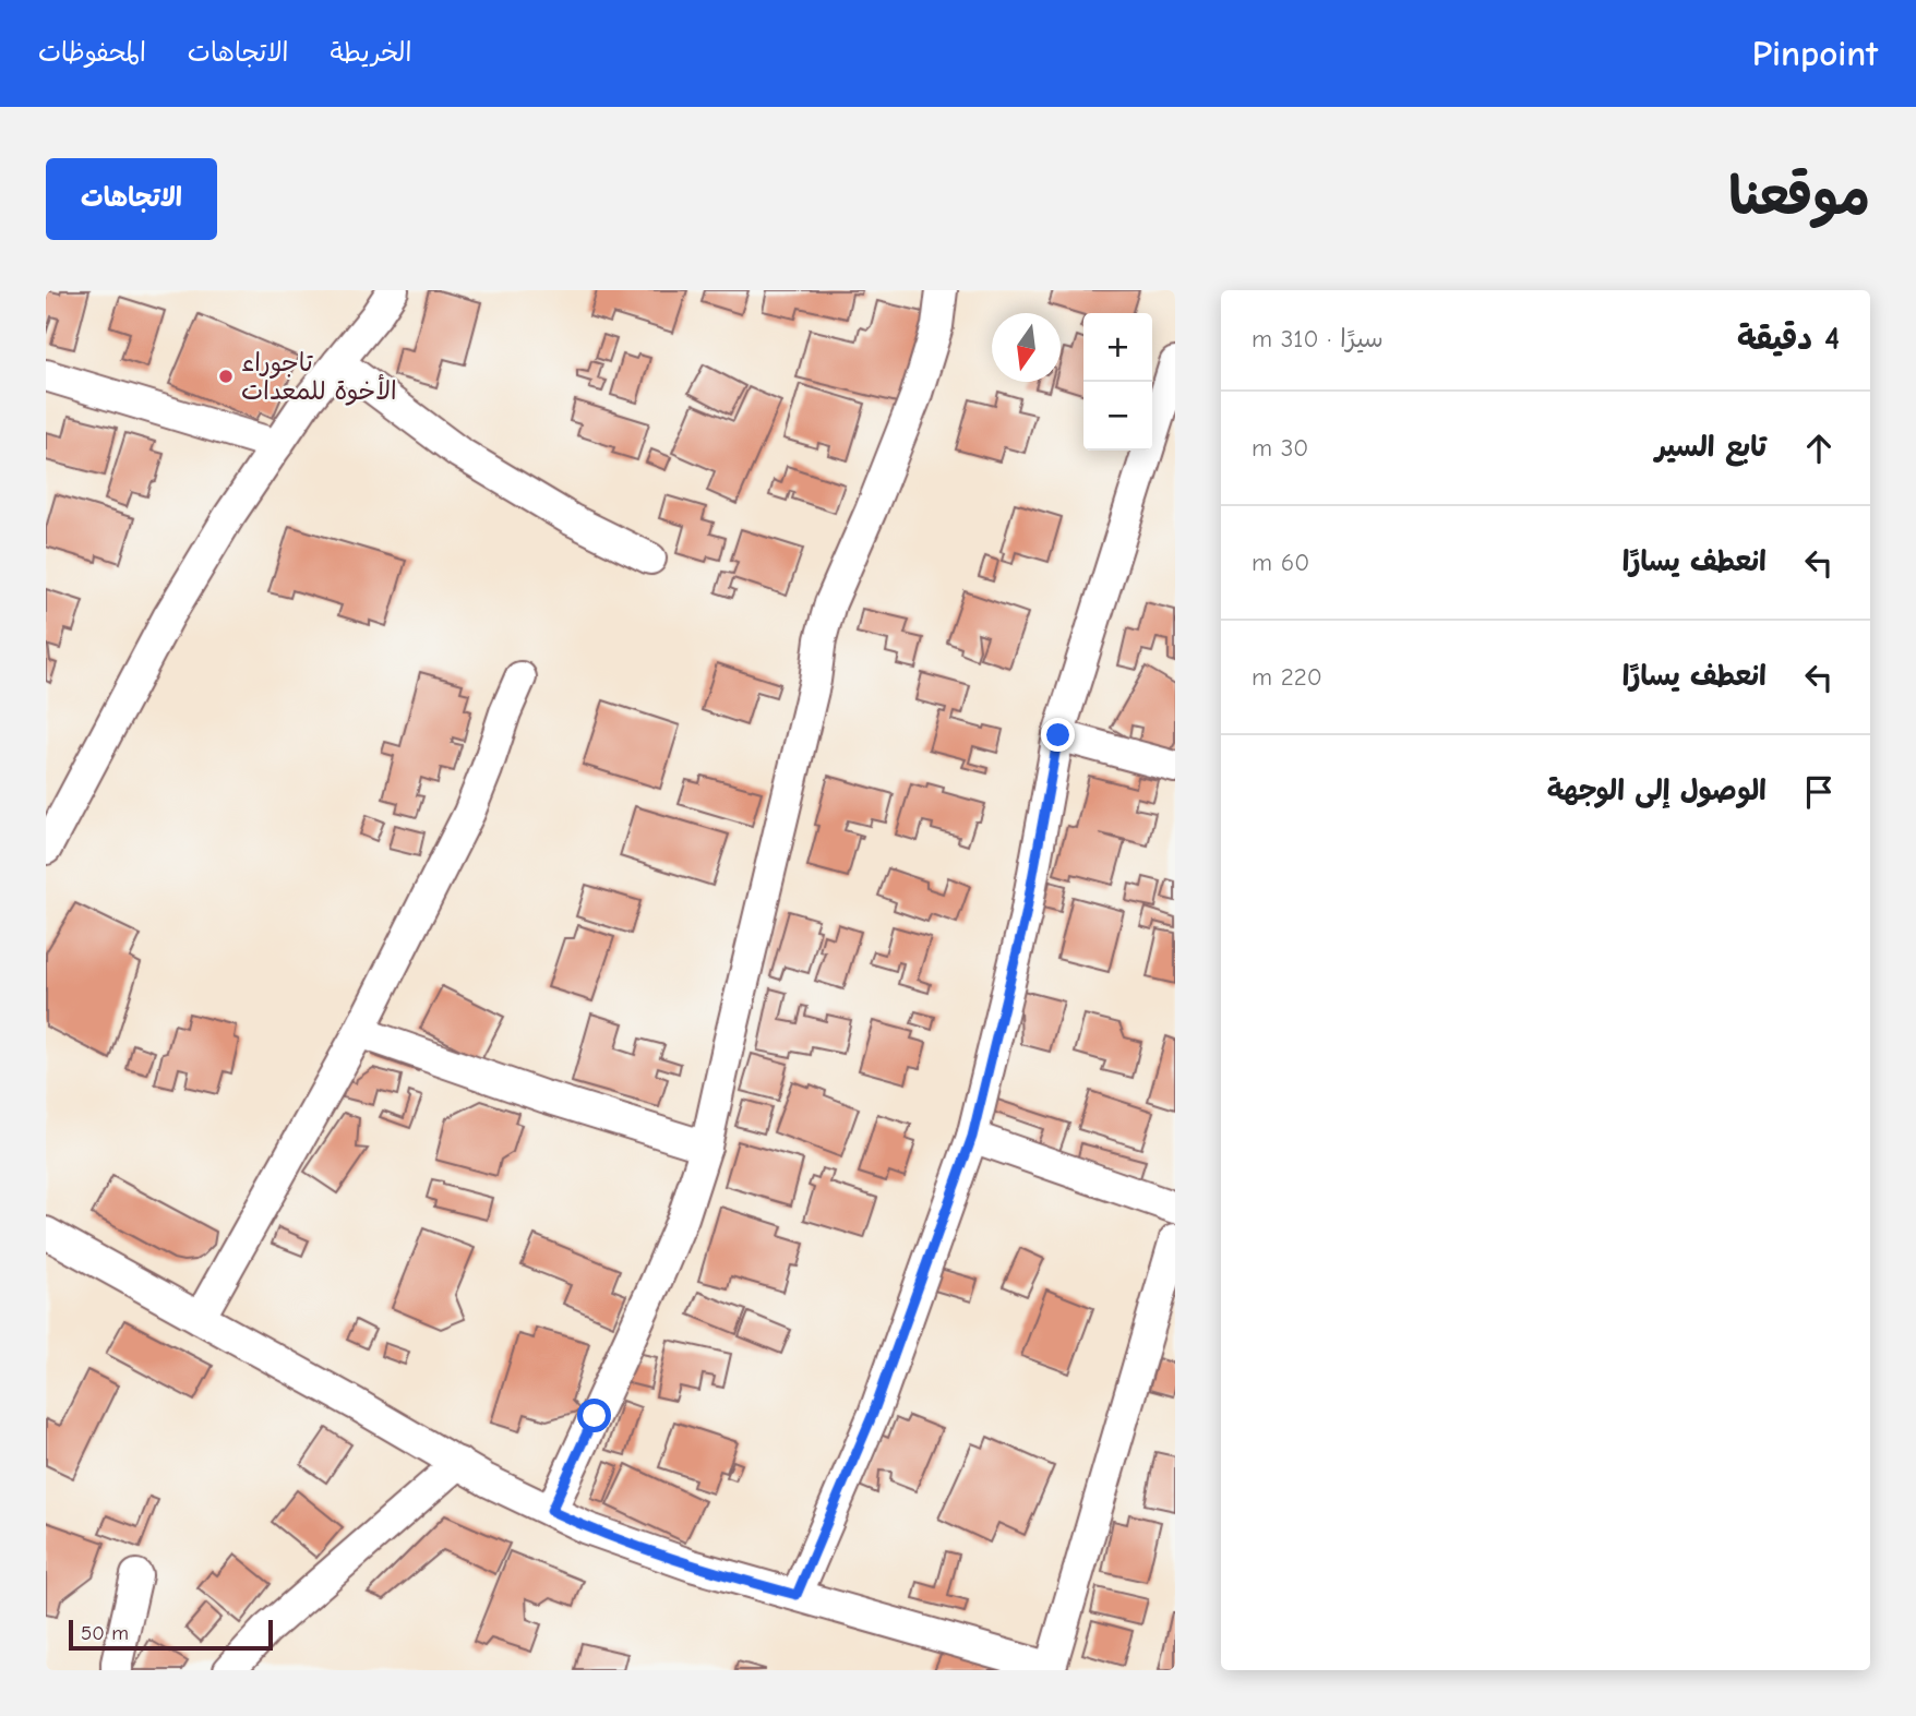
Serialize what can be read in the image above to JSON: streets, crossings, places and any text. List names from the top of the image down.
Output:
{
  "places": ["تاجوراء الأخوة للمعدات"],
  "scale_bar": "50 m",
  "north": "bottom",
  "page": {
    "header": "Pinpoint",
    "nav": ["الخريطة", "الاتجاهات", "المحفوظات"],
    "title": "موقعنا",
    "buttons": "الاتجاهات",
    "heading": ["4 دقيقة", "سيرًا · 310 m"],
    "map_buttons": ["+", "−"],
    "list": [
      ["تابع السير", "30 m"],
      ["انعطف يسارًا", "60 m"],
      ["انعطف يسارًا", "220 m"],
      "الوصول إلى الوجهة"
    ],
    "scale": "50 m"
  }
}
